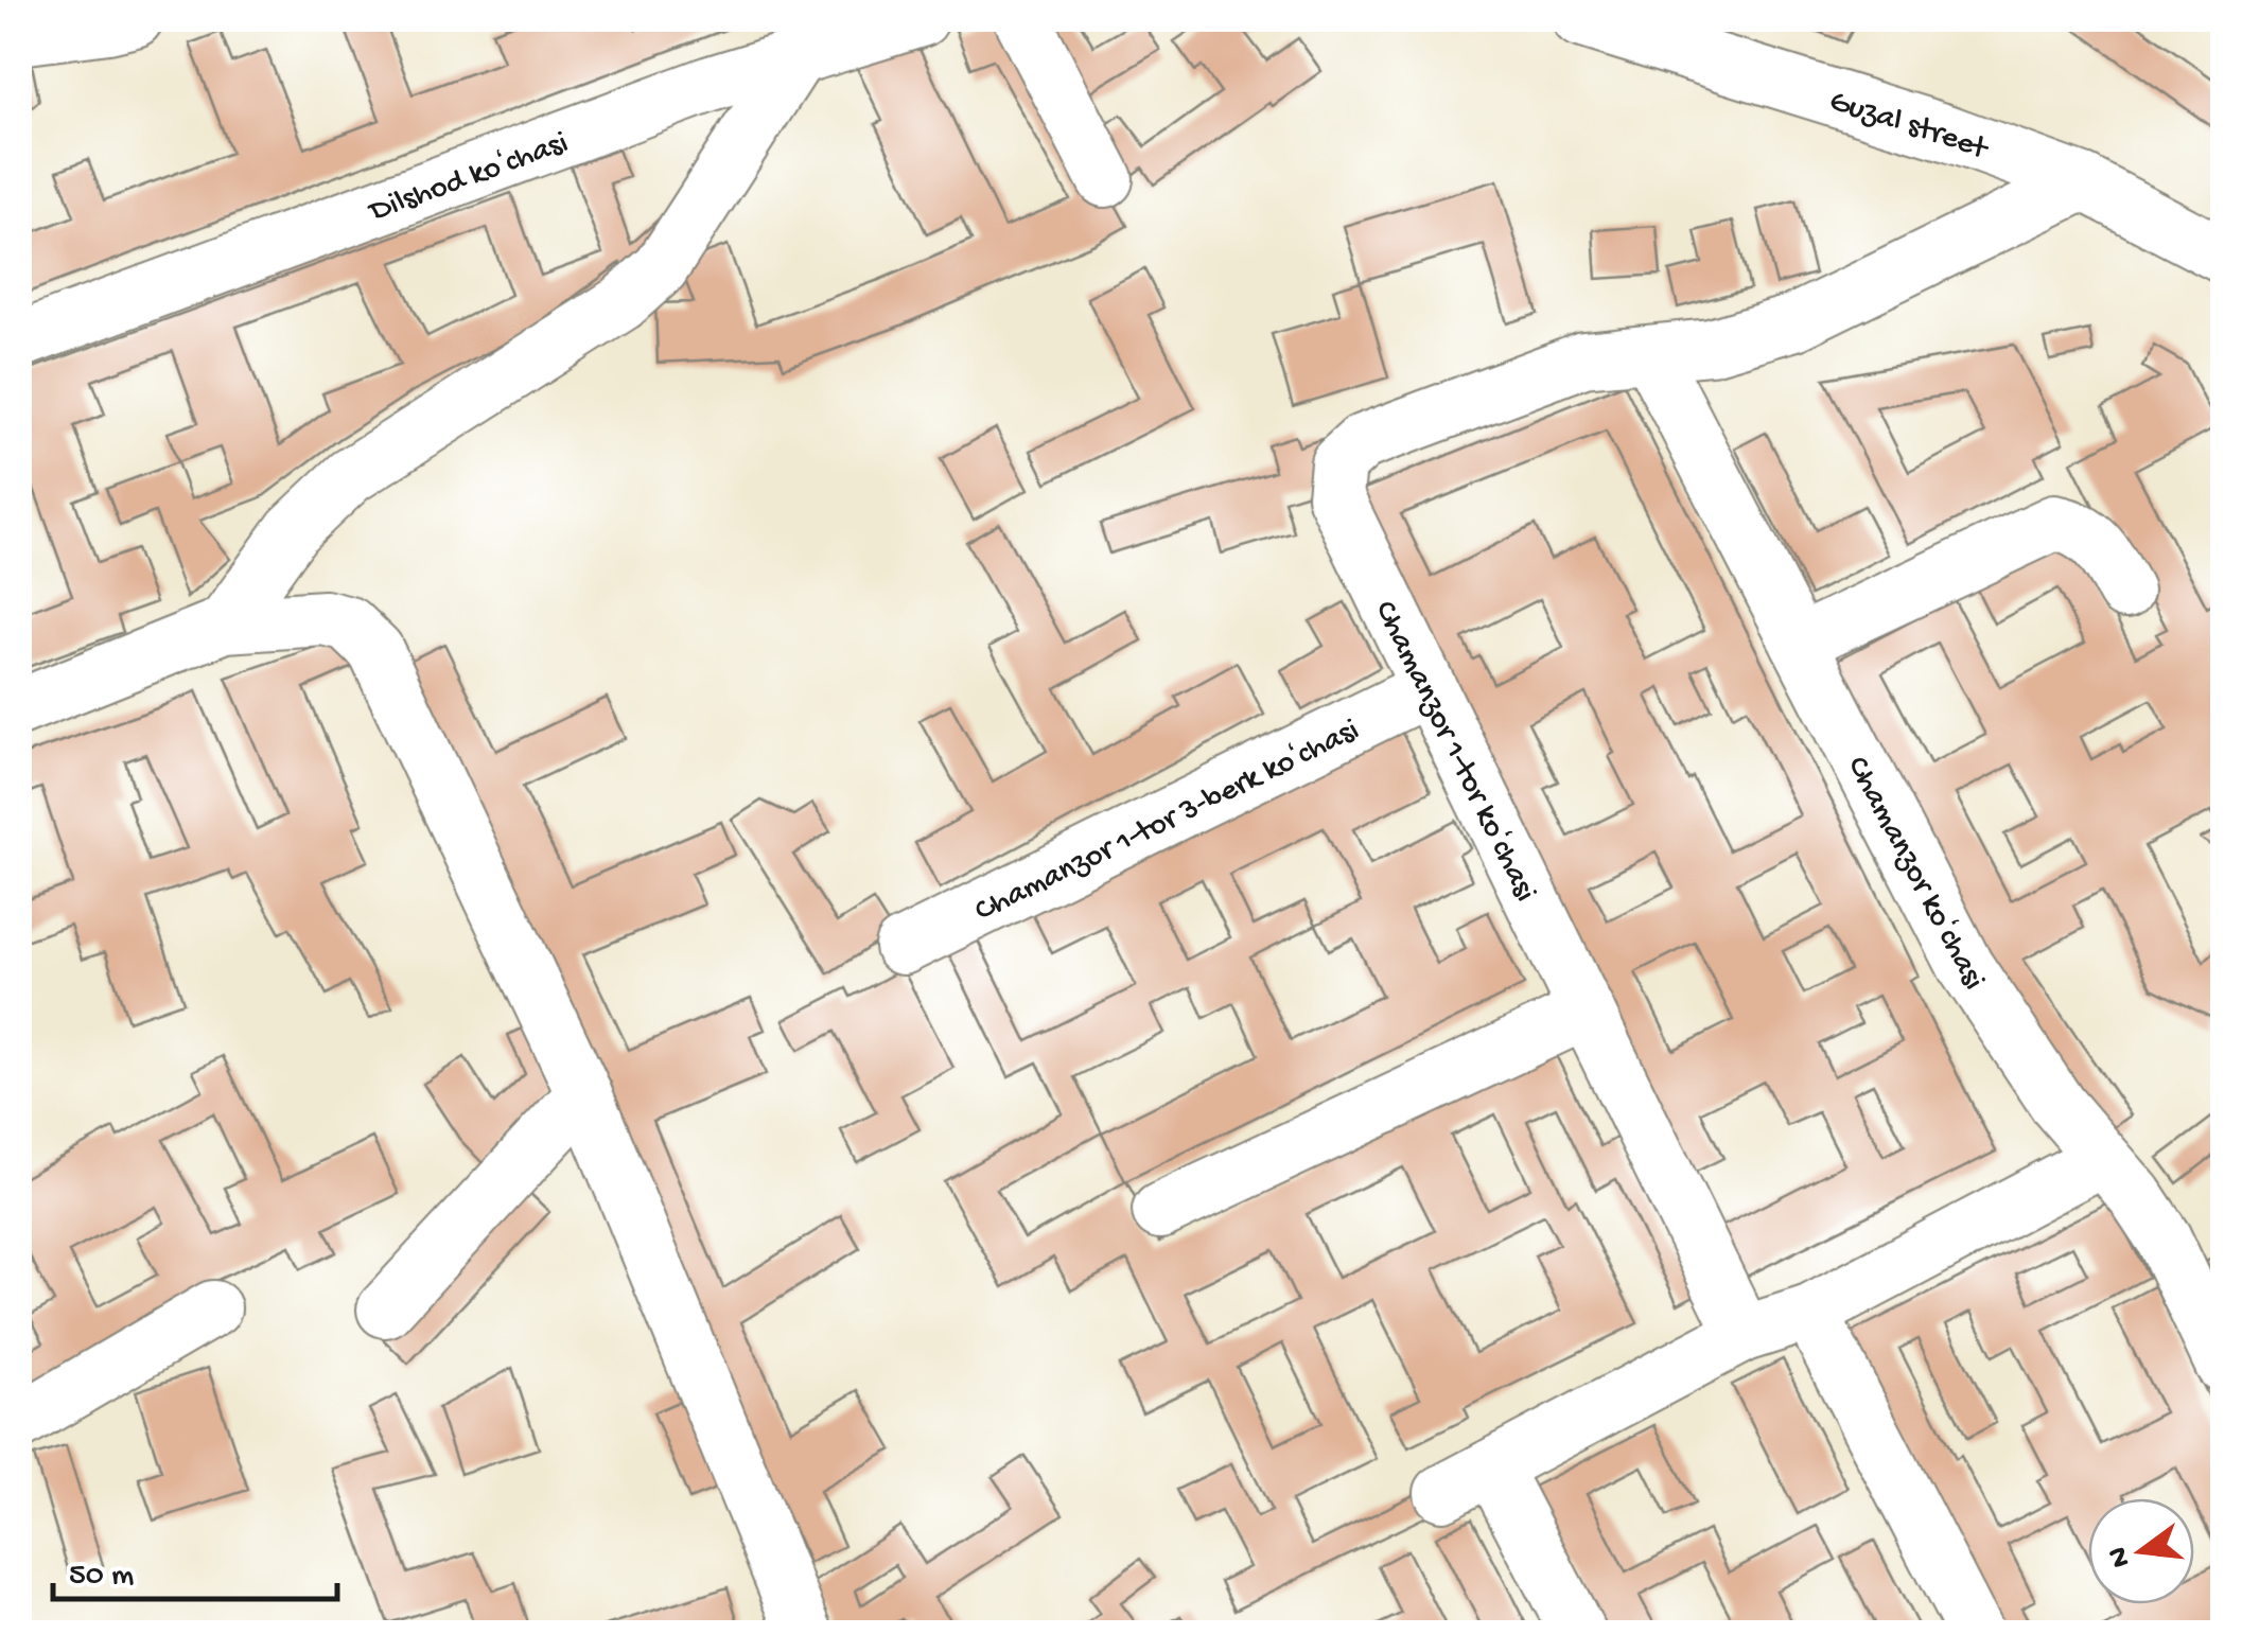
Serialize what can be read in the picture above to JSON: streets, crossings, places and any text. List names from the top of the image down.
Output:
{
  "streets": {
    "street": [
      "Guzal street",
      "Dilshod koʻchasi",
      "Chamanzor 1-tor koʻchasi",
      "Chamanzor 1-tor 3-berk koʻchasi",
      "Chamanzor koʻchasi"
    ]
  },
  "crossings": [
    ["Guzal street", "Chamanzor 1-tor koʻchasi"],
    ["Chamanzor 1-tor koʻchasi", "Chamanzor 1-tor 3-berk koʻchasi"],
    ["Chamanzor 1-tor koʻchasi", "Chamanzor koʻchasi"]
  ],
  "scale_bar": "50 m",
  "north": "left"
}
